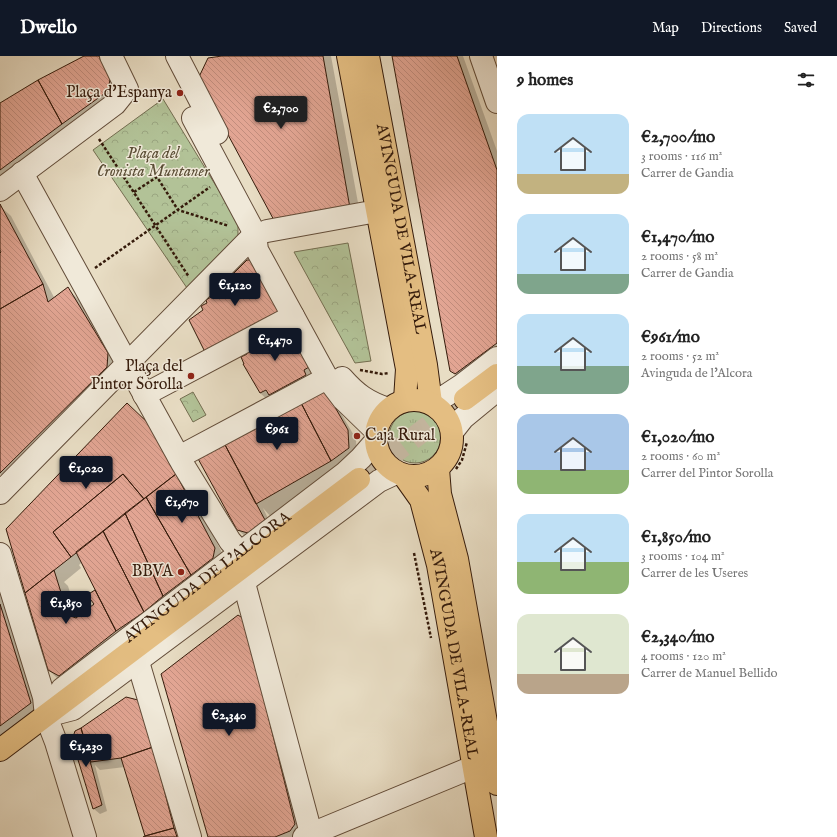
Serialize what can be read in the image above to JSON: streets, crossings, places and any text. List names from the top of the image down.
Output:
{
  "streets": {
    "main road": ["AVINGUDA DE VILA-REAL", "AVINGUDA DE L'ALCORA"]
  },
  "crossings": [
    ["AVINGUDA DE VILA-REAL", "AVINGUDA DE L'ALCORA"]
  ],
  "parks": ["Plaça del Cronista Muntaner"],
  "places": [
    "Plaça d'Espanya",
    "Plaça del Pintor Sorolla",
    "Caja Rural",
    "BBVA"
  ],
  "page": {
    "header": "Dwello",
    "nav": ["Map", "Directions", "Saved"],
    "heading": "9 homes",
    "price": [
      "€2,700",
      "€1,120",
      "€1,470",
      "€961",
      "€1,020",
      "€1,670",
      "€1,850",
      "€2,340",
      "€1,230"
    ],
    "list": [
      {
        "name": "€2,700/mo",
        "note": "3 rooms · 116 m² · Carrer de Gandia"
      },
      {
        "name": "€1,470/mo",
        "note": "2 rooms · 58 m² · Carrer de Gandia"
      },
      {
        "name": "€961/mo",
        "note": "2 rooms · 52 m² · Avinguda de l'Alcora"
      },
      {
        "name": "€1,020/mo",
        "note": "2 rooms · 60 m² · Carrer del Pintor Sorolla"
      },
      {
        "name": "€1,850/mo",
        "note": "3 rooms · 104 m² · Carrer de les Useres"
      },
      {
        "name": "€2,340/mo",
        "note": "4 rooms · 120 m² · Carrer de Manuel Bellido"
      }
    ]
  }
}
